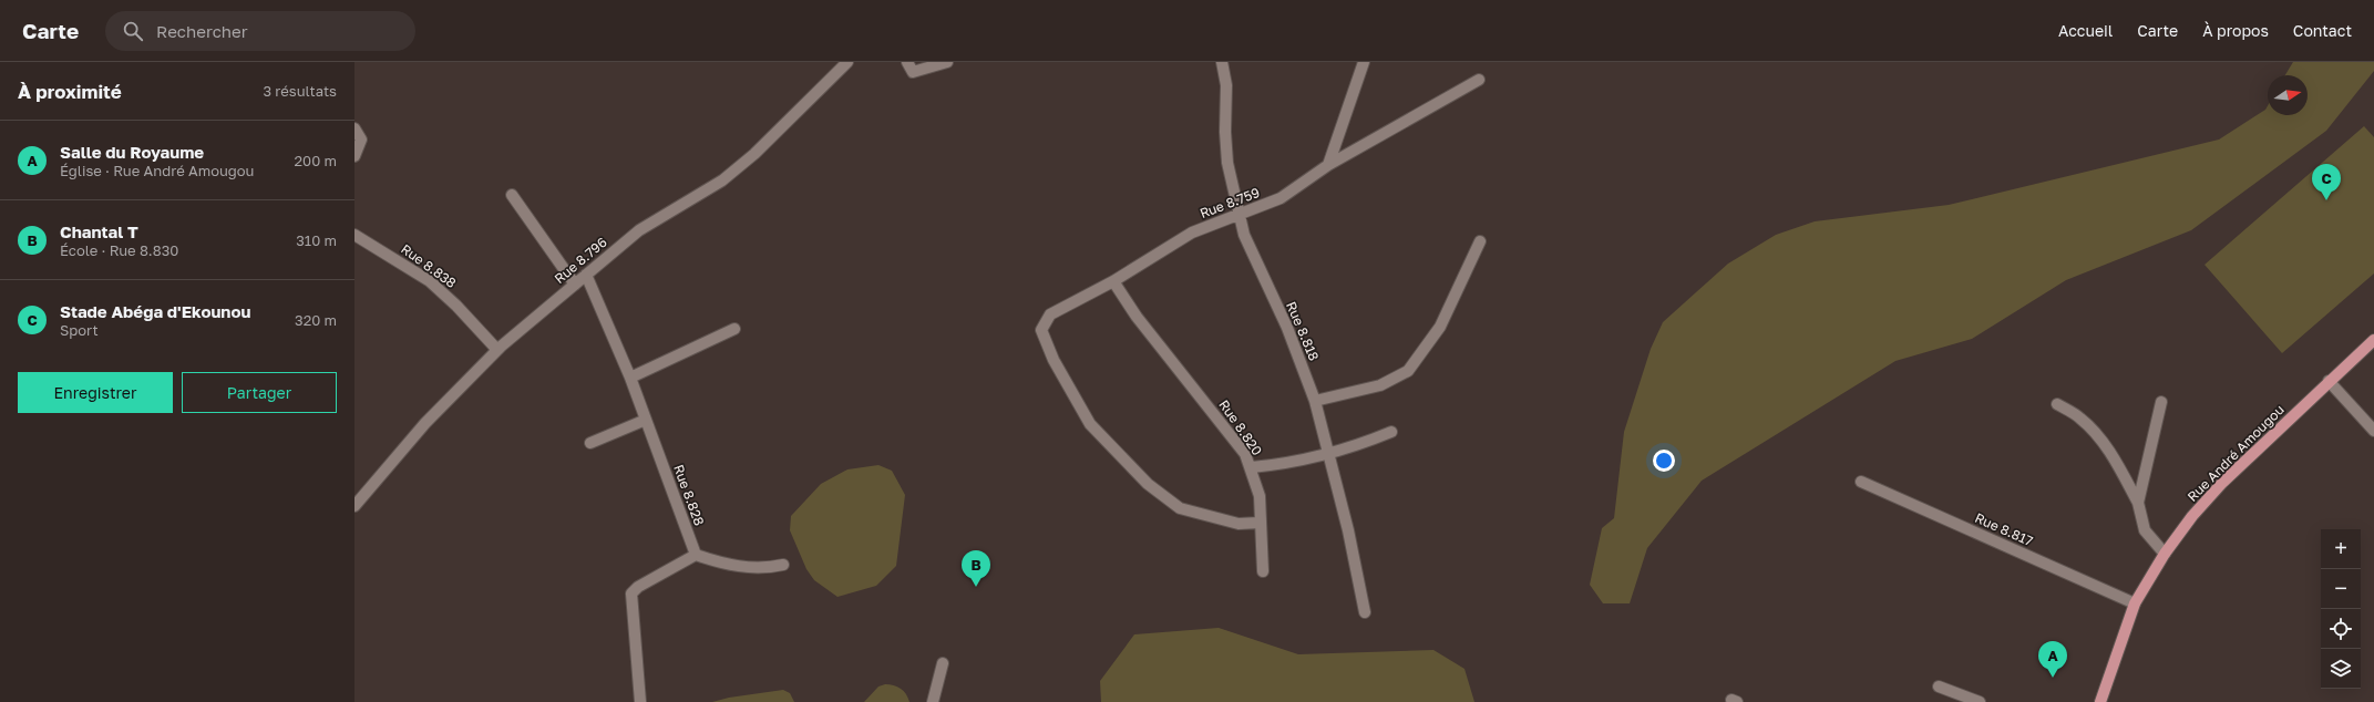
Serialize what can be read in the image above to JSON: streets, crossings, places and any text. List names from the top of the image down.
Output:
{
  "streets": {
    "main road": ["Rue André Amougou"],
    "street": [
      "Rue 8.759",
      "Rue 8.796",
      "Rue 8.838",
      "Rue 8.818",
      "Rue 8.820",
      "Rue 8.828",
      "Rue 8.817"
    ]
  },
  "crossings": [
    ["Rue 8.759", "Rue 8.818"],
    ["Rue 8.759", "Rue 8.820"],
    ["Rue 8.796", "Rue 8.838"],
    ["Rue 8.796", "Rue 8.828"],
    ["Rue André Amougou", "Rue 8.817"]
  ],
  "north": "right",
  "page": {
    "header": "Carte",
    "search": "Rechercher",
    "nav": [
      "Accueil",
      "Carte",
      "À propos",
      "Contact"
    ],
    "heading": ["À proximité", "3 résultats"],
    "list": [
      {
        "mark": "A",
        "name": "Salle du Royaume",
        "note": "Église · Rue André Amougou",
        "value": "200 m"
      },
      {
        "mark": "B",
        "name": "Chantal T",
        "note": "École · Rue 8.830",
        "value": "310 m"
      },
      {
        "mark": "C",
        "name": "Stade Abéga d'Ekounou",
        "note": "Sport",
        "value": "320 m"
      }
    ],
    "pins": ["C", "B", "A"],
    "buttons": ["Enregistrer", "Partager"],
    "map_buttons": ["+", "−"]
  }
}
